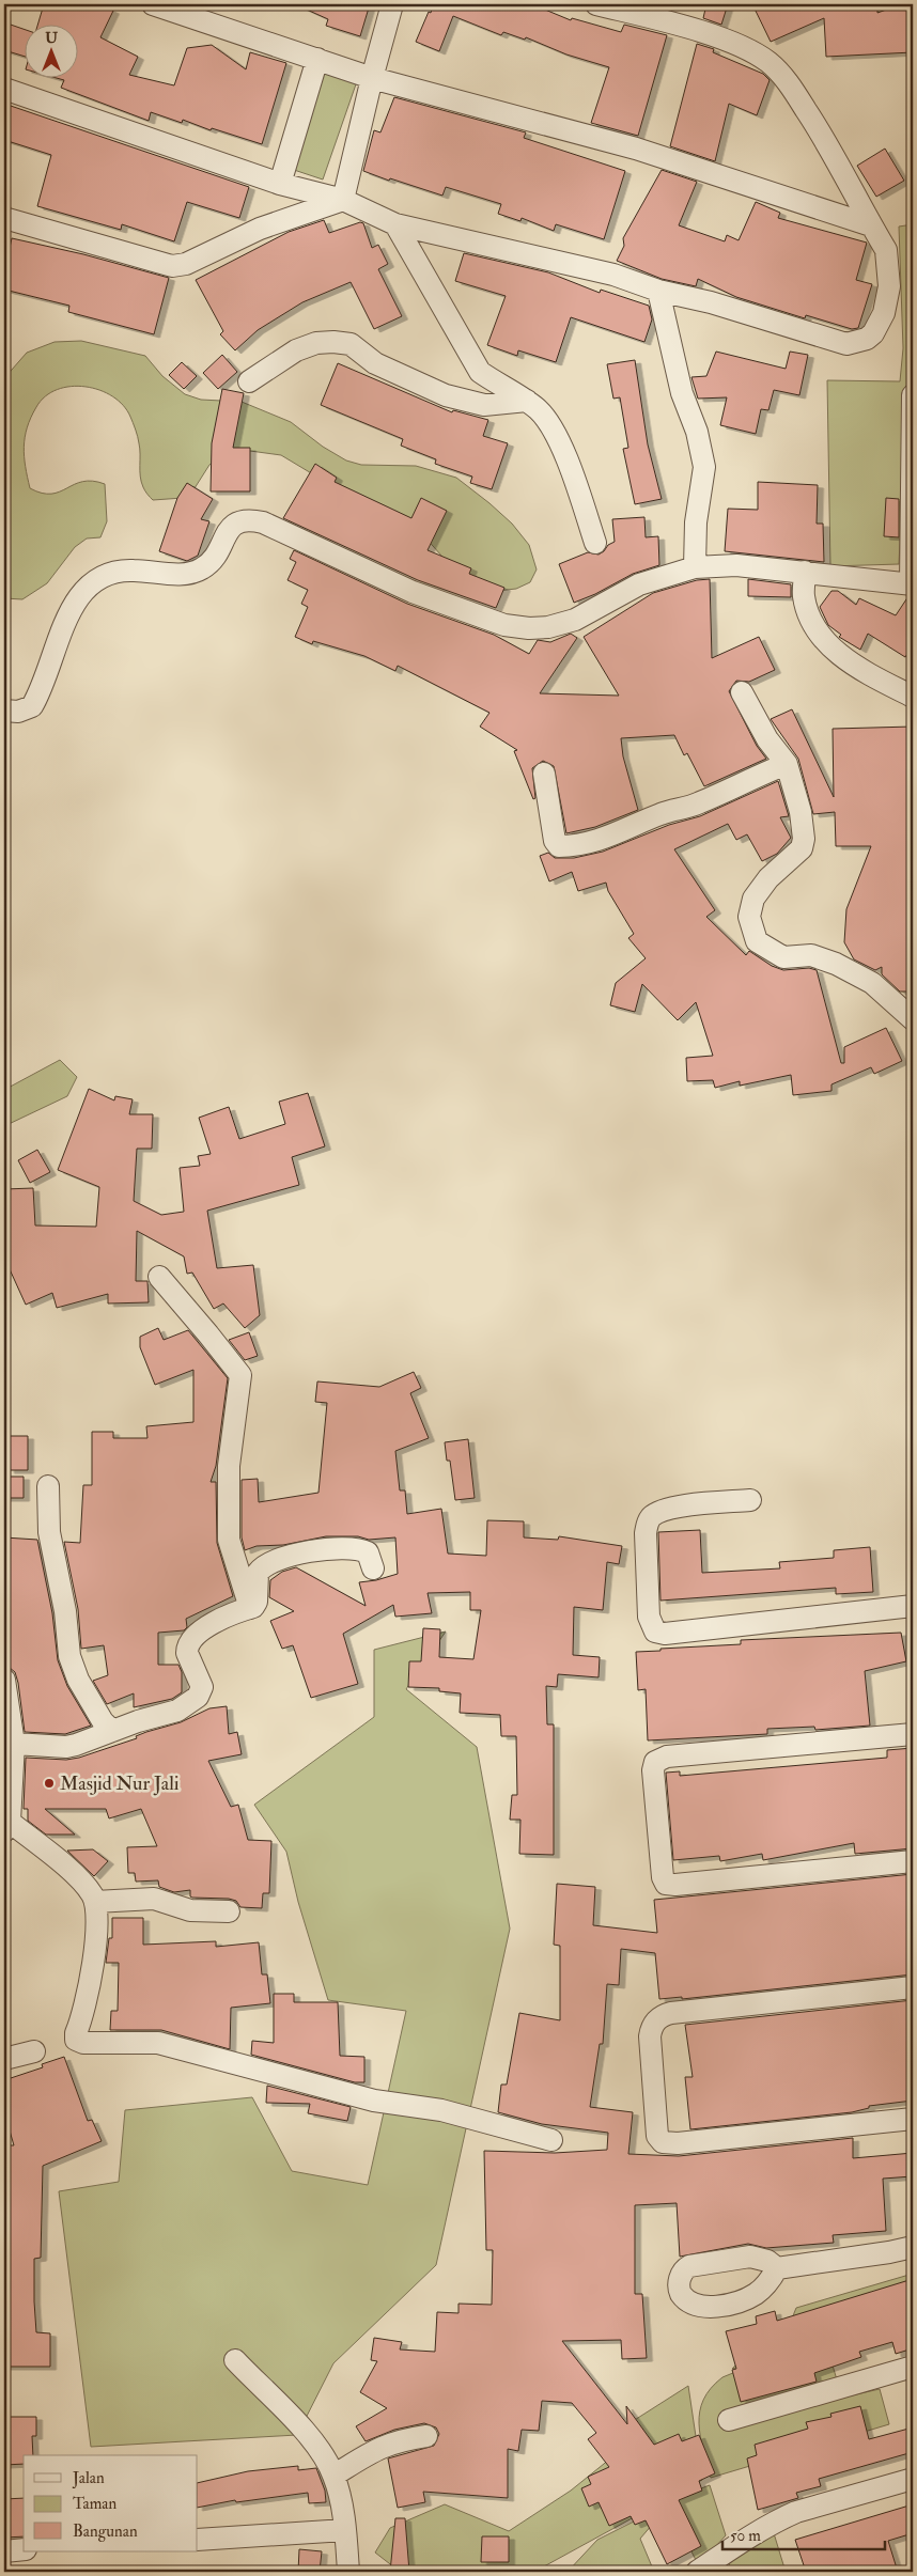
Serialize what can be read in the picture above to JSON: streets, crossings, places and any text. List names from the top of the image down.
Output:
{
  "places": ["Masjid Nur Jali"],
  "legend": ["Jalan", "Taman", "Bangunan"],
  "scale_bar": "50 m",
  "north": "top"
}
